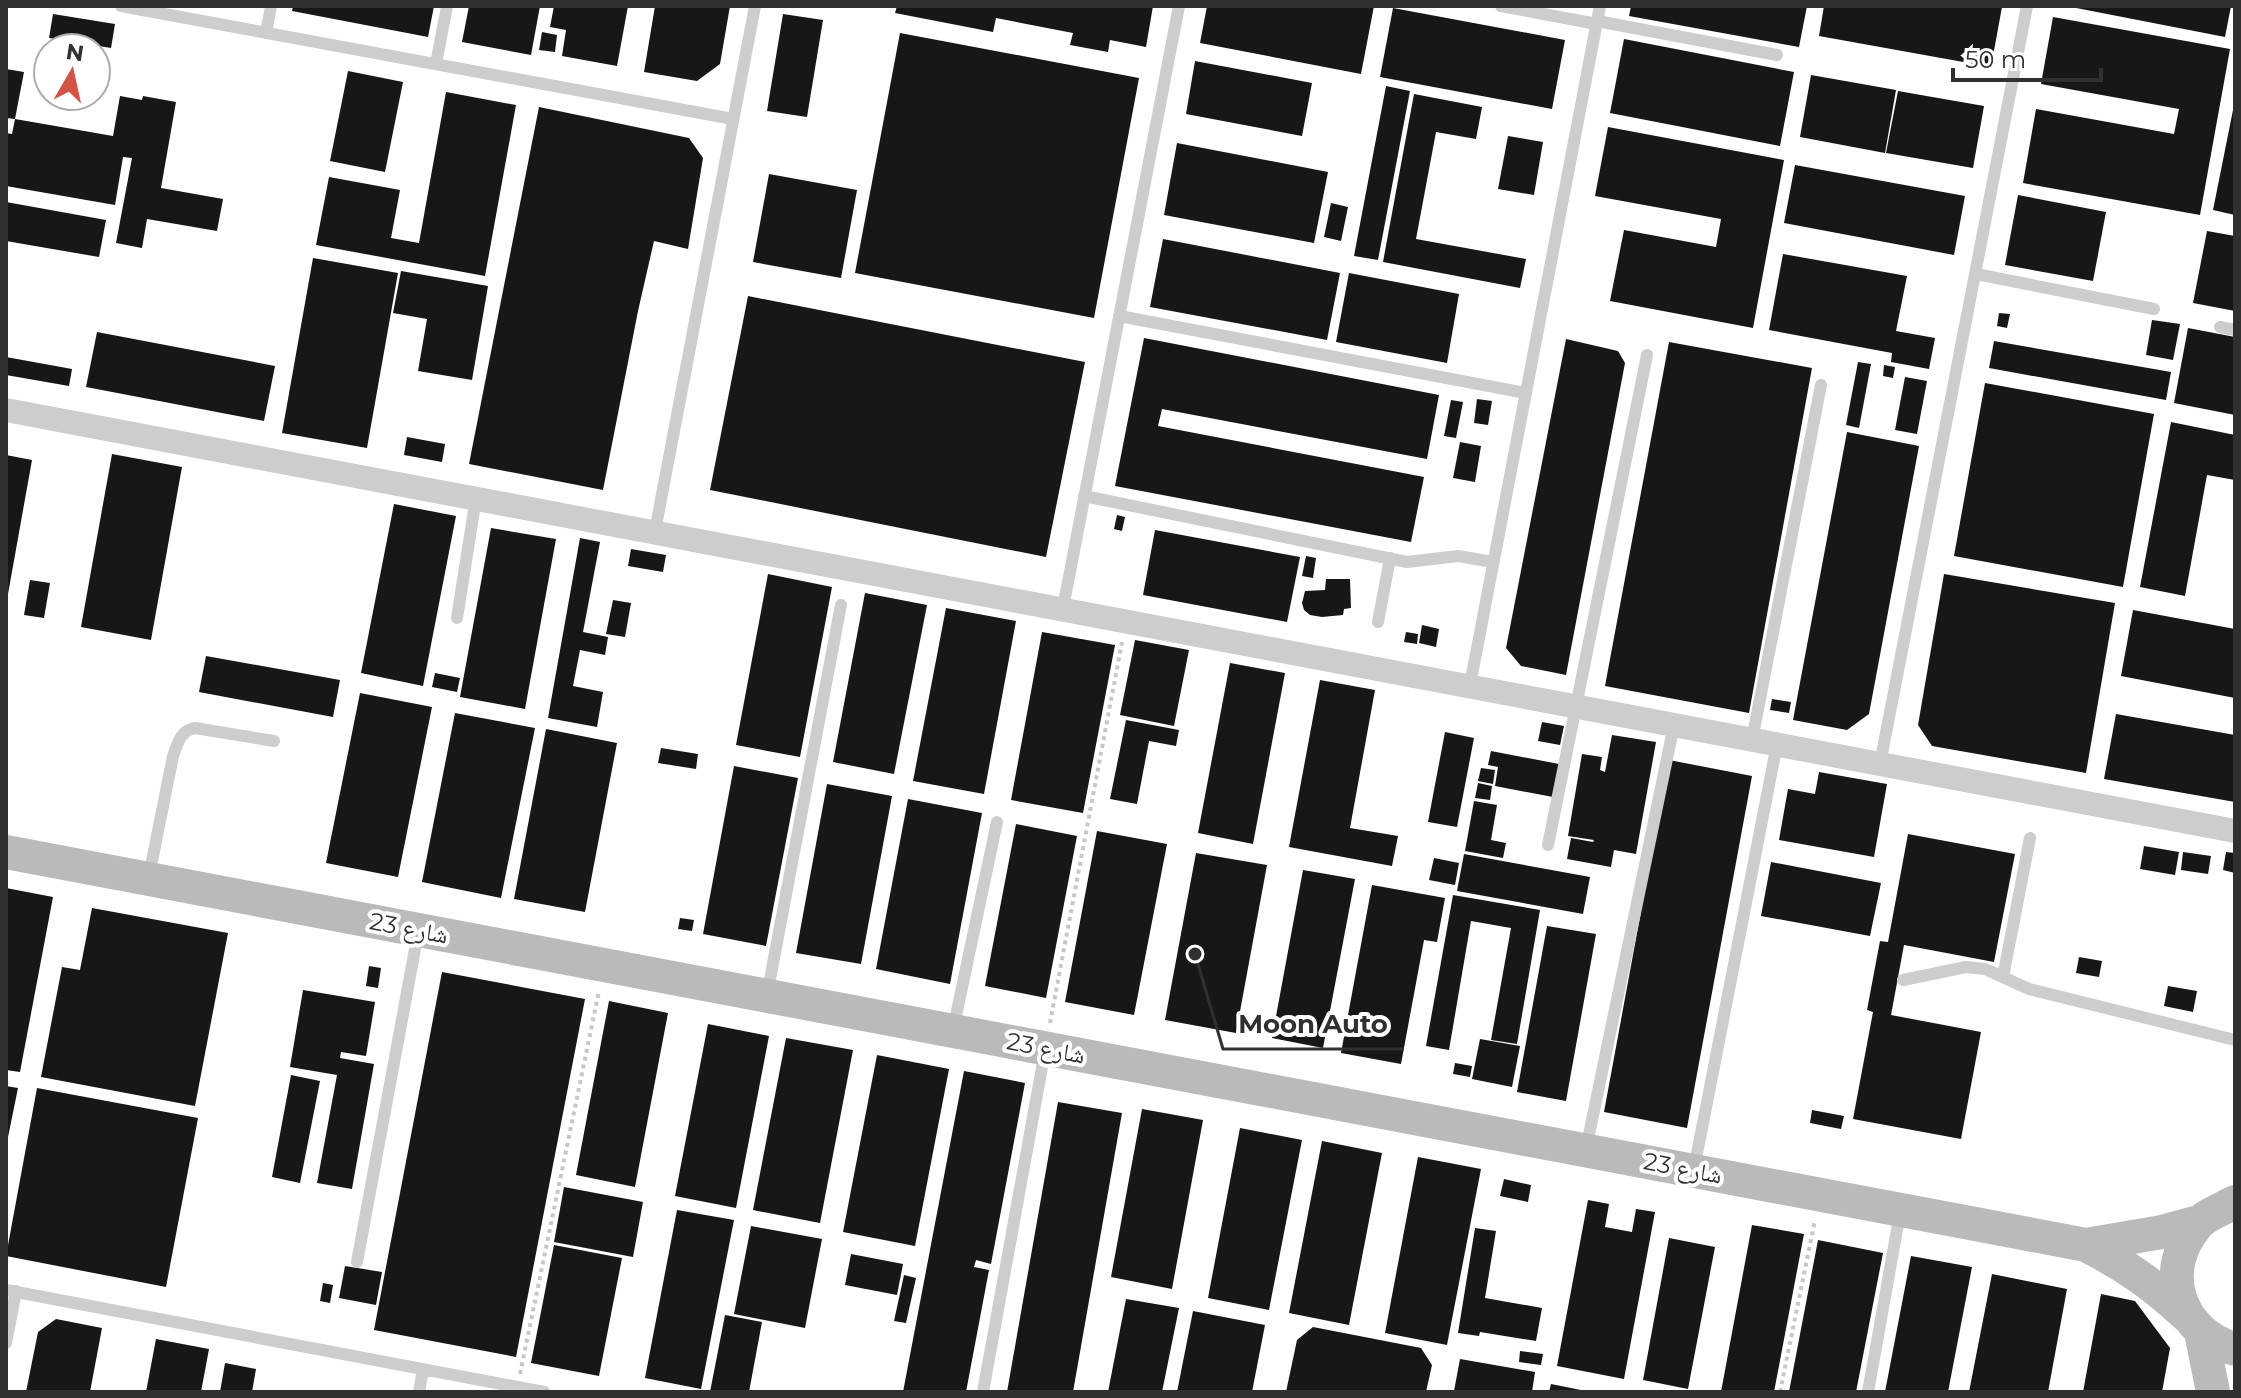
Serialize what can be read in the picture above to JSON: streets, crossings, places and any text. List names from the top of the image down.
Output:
{
  "streets": {
    "street": ["شارع 23"]
  },
  "places": ["Moon Auto"],
  "scale_bar": "50 m",
  "north": "top"
}
